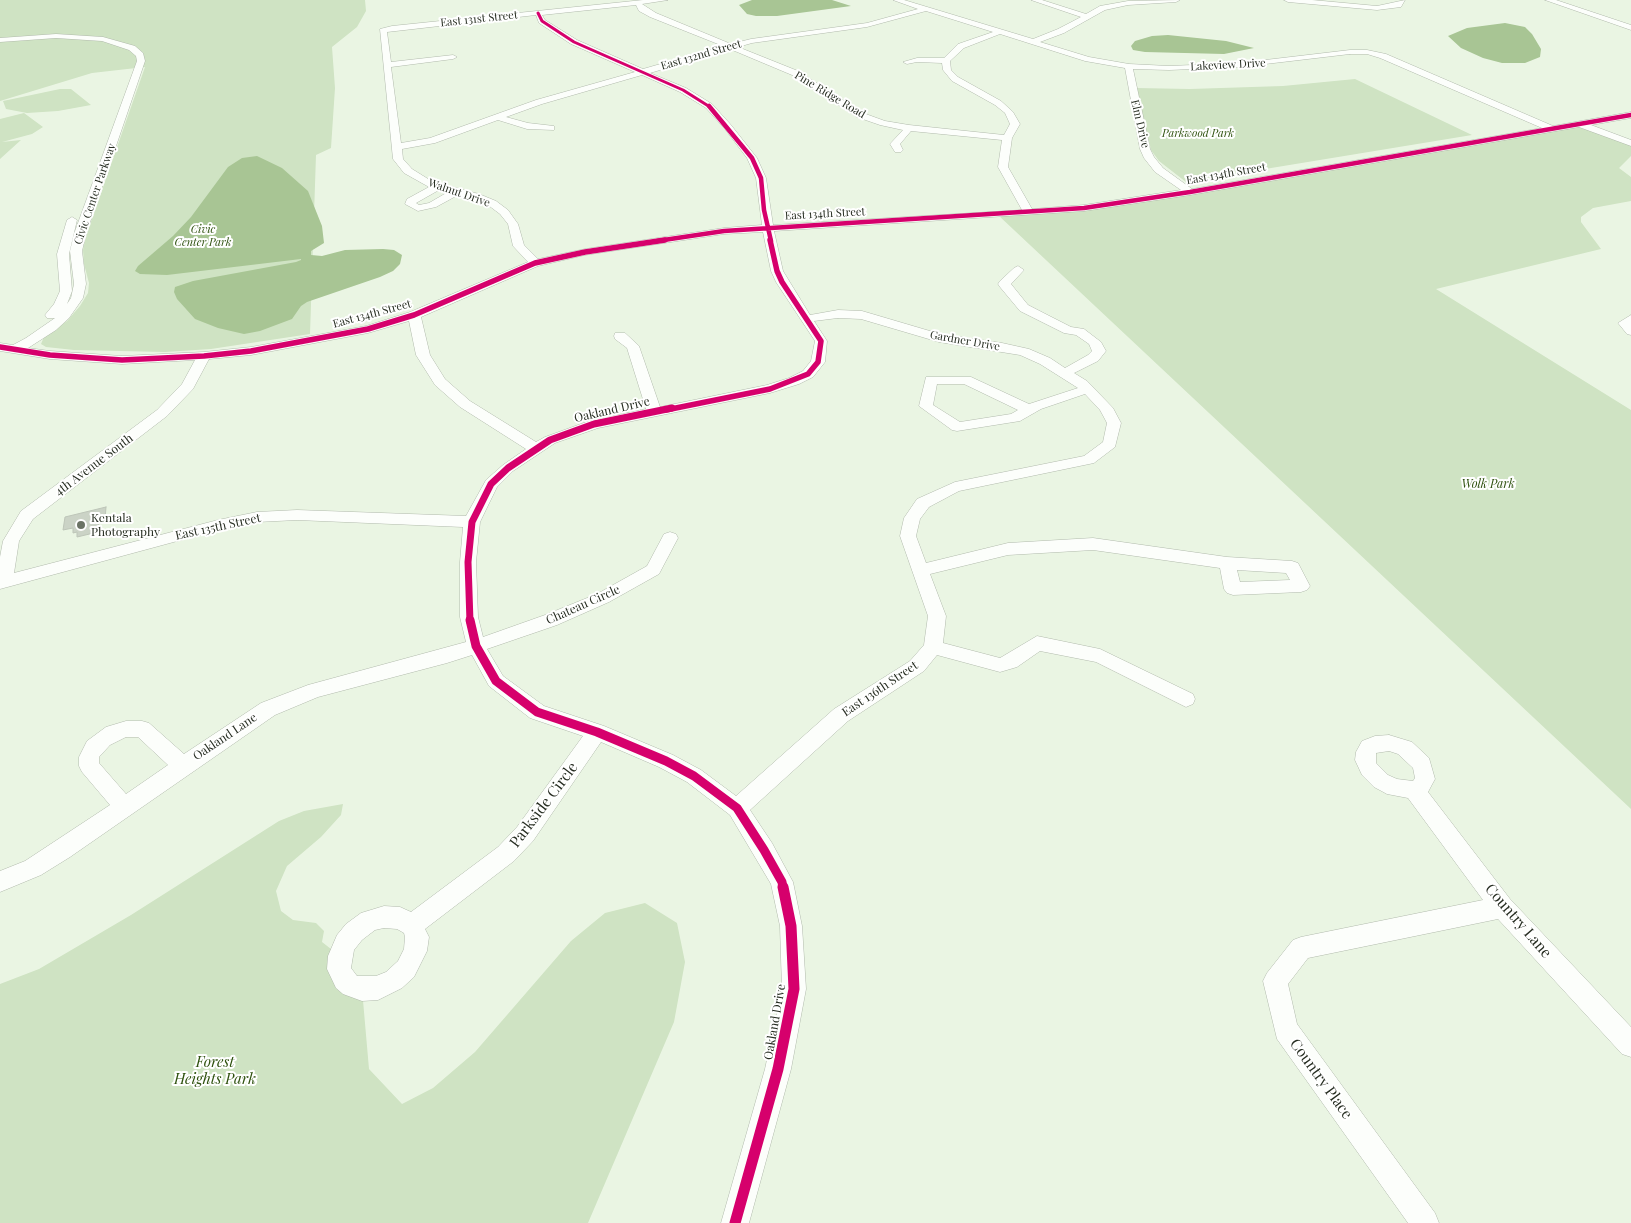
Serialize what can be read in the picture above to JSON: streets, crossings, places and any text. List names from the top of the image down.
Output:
{
  "streets": {
    "street": [
      "East 131st Street",
      "East 132nd Street",
      "Lakeview Drive",
      "Pine Ridge Road",
      "Elm Drive",
      "East 134th Street",
      "Walnut Drive",
      "Civic Center Parkway",
      "Gardner Drive",
      "Oakland Drive",
      "4th Avenue South",
      "East 135th Street",
      "Chateau Circle",
      "East 136th Street",
      "Oakland Lane",
      "Parkside Circle",
      "Country Lane",
      "Country Place"
    ]
  },
  "crossings": [
    ["East 131st Street", "Pine Ridge Road"],
    ["East 131st Street", "Walnut Drive"],
    ["East 131st Street", "Oakland Drive"],
    ["East 132nd Street", "Lakeview Drive"],
    ["East 132nd Street", "Pine Ridge Road"],
    ["East 132nd Street", "Walnut Drive"],
    ["East 132nd Street", "Oakland Drive"],
    ["Lakeview Drive", "Elm Drive"],
    ["Lakeview Drive", "East 134th Street"],
    ["Elm Drive", "East 134th Street"],
    ["East 134th Street", "Walnut Drive"],
    ["East 134th Street", "Civic Center Parkway"],
    ["East 134th Street", "Oakland Drive"],
    ["East 134th Street", "4th Avenue South"],
    ["Gardner Drive", "Oakland Drive"],
    ["Oakland Drive", "East 135th Street"],
    ["Oakland Drive", "Chateau Circle"],
    ["Oakland Drive", "East 136th Street"],
    ["Oakland Drive", "Oakland Lane"],
    ["Oakland Drive", "Parkside Circle"],
    ["4th Avenue South", "East 135th Street"],
    ["Chateau Circle", "Oakland Lane"],
    ["Country Lane", "Country Place"]
  ],
  "parks": [
    "Parkwood Park",
    "Civic Center Park",
    "Wolk Park",
    "Forest Heights Park"
  ],
  "places": ["Kentala Photography"]
}
